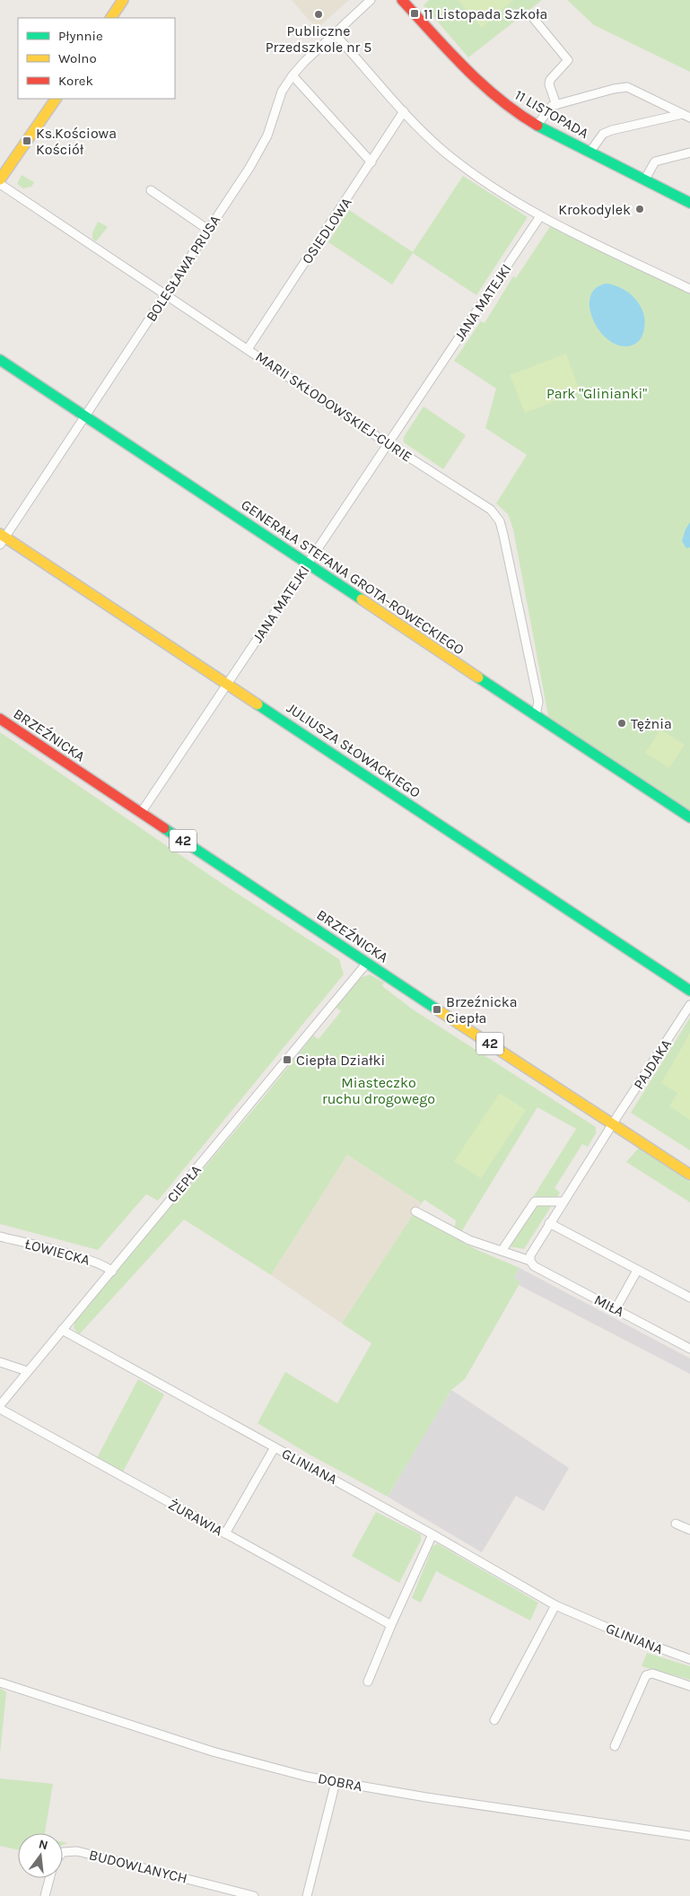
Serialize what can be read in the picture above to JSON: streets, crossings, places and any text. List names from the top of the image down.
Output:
{
  "streets": {
    "street": [
      "11 LISTOPADA",
      "OSIEDLOWA",
      "BOLESŁAWA PRUSA",
      "JANA MATEJKI",
      "MARII SKŁODOWSKIEJ-CURIE",
      "GENERAŁA STEFANA GROTA-ROWECKIEGO",
      "BRZEŹNICKA",
      "JULIUSZA SŁOWACKIEGO",
      "42",
      "PAJDAKA",
      "CIEPŁA",
      "ŁOWIECKA",
      "MIŁA",
      "GLINIANA",
      "ŻURAWIA",
      "DOBRA",
      "BUDOWLANYCH"
    ]
  },
  "crossings": [
    ["OSIEDLOWA", "MARII SKŁODOWSKIEJ-CURIE"],
    ["BOLESŁAWA PRUSA", "MARII SKŁODOWSKIEJ-CURIE"],
    ["BOLESŁAWA PRUSA", "GENERAŁA STEFANA GROTA-ROWECKIEGO"],
    ["BOLESŁAWA PRUSA", "JULIUSZA SŁOWACKIEGO"],
    ["JANA MATEJKI", "MARII SKŁODOWSKIEJ-CURIE"],
    ["JANA MATEJKI", "GENERAŁA STEFANA GROTA-ROWECKIEGO"],
    ["JANA MATEJKI", "BRZEŹNICKA"],
    ["JANA MATEJKI", "JULIUSZA SŁOWACKIEGO"],
    ["MARII SKŁODOWSKIEJ-CURIE", "GENERAŁA STEFANA GROTA-ROWECKIEGO"],
    ["BRZEŹNICKA", "PAJDAKA"],
    ["BRZEŹNICKA", "CIEPŁA"],
    ["CIEPŁA", "ŁOWIECKA"],
    ["CIEPŁA", "GLINIANA"],
    ["CIEPŁA", "ŻURAWIA"]
  ],
  "parks": ["Park \"Glinianki\"", "Miasteczko ruchu drogowego"],
  "places": {
    "transit": [
      "11 Listopada Szkoła",
      "Ks.Kościowa Kościół",
      "Brzeźnicka Ciepła",
      "Ciepła Działki"
    ],
    "other": ["Publiczne Przedszkole nr 5", "Krokodylek", "Tężnia"]
  },
  "legend": ["Płynnie", "Wolno", "Korek"],
  "north": "top"
}
